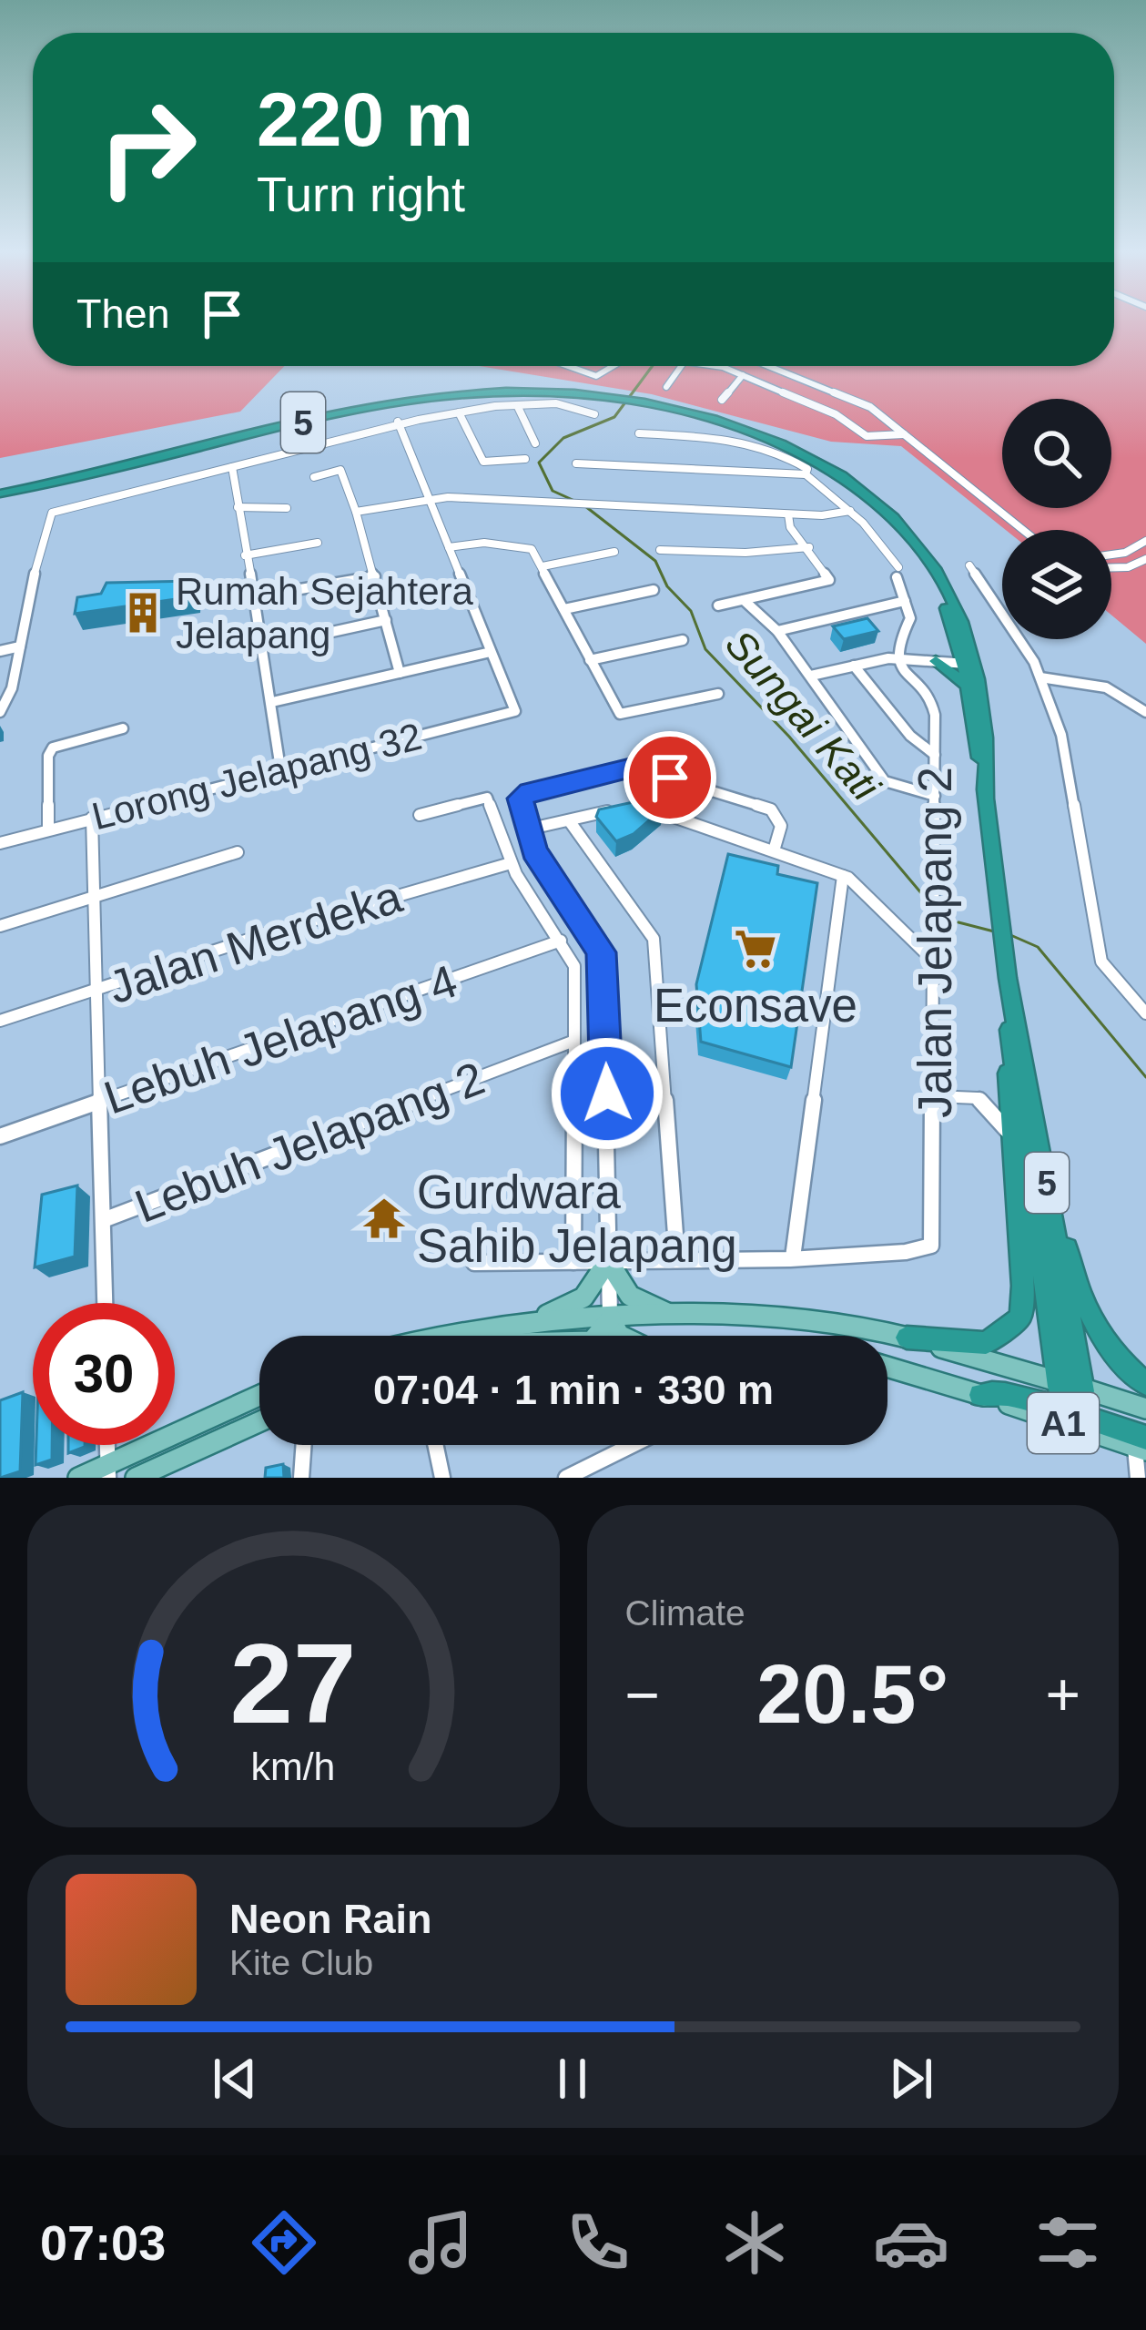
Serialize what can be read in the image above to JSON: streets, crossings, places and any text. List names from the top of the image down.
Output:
{
  "streets": {
    "highway": ["5"],
    "main road": ["A1"],
    "street": [
      "Lorong Jelapang 32",
      "Jalan Merdeka",
      "Jalan Jelapang 2",
      "Lebuh Jelapang 4",
      "Lebuh Jelapang 2"
    ]
  },
  "crossings": [
    ["5", "A1"]
  ],
  "water": ["Sungai Kati"],
  "places": {
    "building": ["Rumah Sejahtera Jelapang"],
    "supermarket": ["Econsave"],
    "temple": ["Gurdwara Sahib Jelapang"]
  },
  "page": {
    "turn": ["220 m", "Turn right"],
    "then": "Then",
    "limit": "30",
    "trip": "07:04 · 1 min · 330 m",
    "tile": "Climate",
    "heat": ["−", "20.5°", "+"],
    "song": ["Neon Rain", "Kite Club"],
    "tabs": "07:03",
    "gauge": ["27", "km/h"]
  }
}
